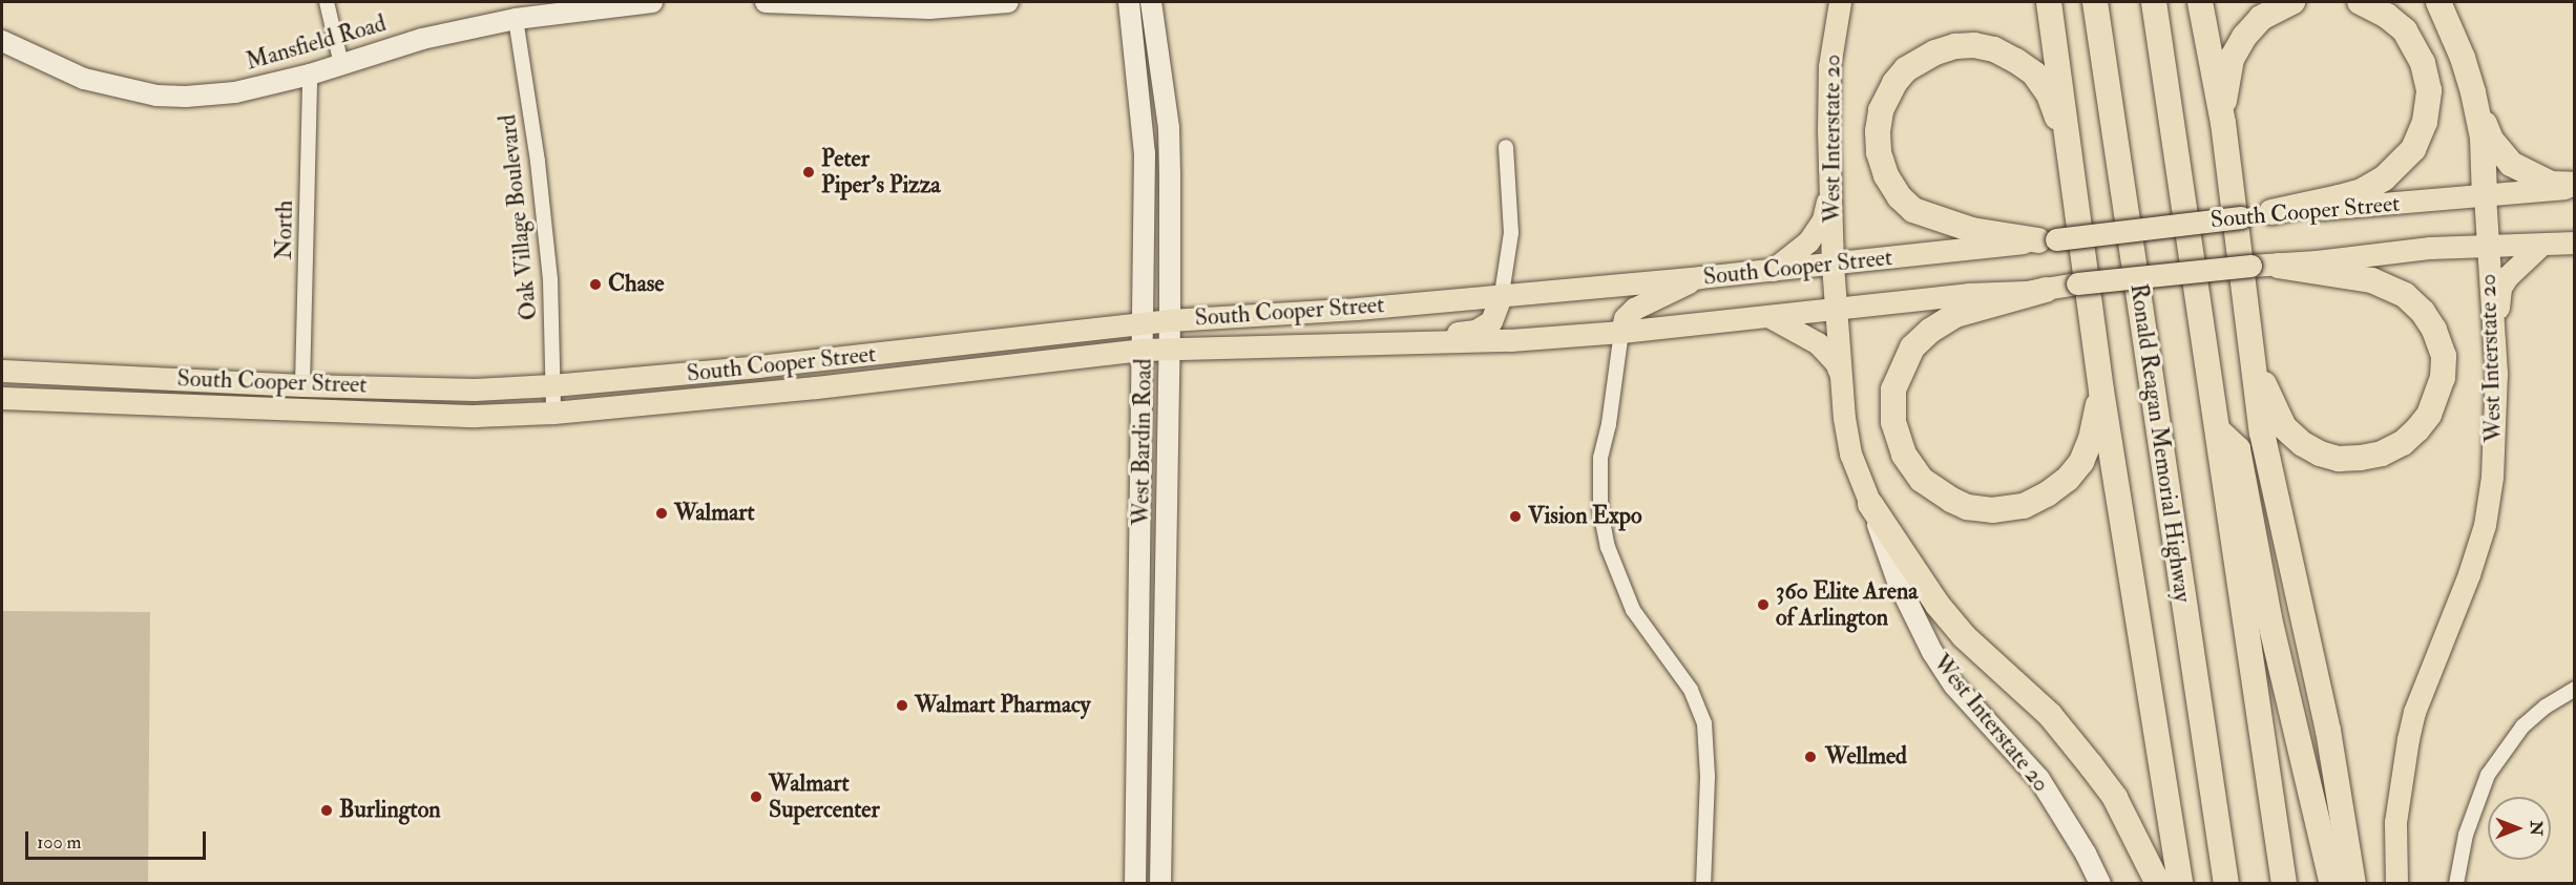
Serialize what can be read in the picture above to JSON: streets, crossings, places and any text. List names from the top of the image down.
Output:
{
  "streets": {
    "highway": ["Ronald Reagan Memorial Highway"],
    "main road": [
      "Mansfield Road",
      "West Interstate 20",
      "South Cooper Street",
      "West Bardin Road"
    ],
    "street": ["Oak Village Boulevard", "North"]
  },
  "crossings": [
    ["Mansfield Road", "Oak Village Boulevard"],
    ["Mansfield Road", "North"],
    ["West Interstate 20", "South Cooper Street"],
    ["South Cooper Street", "Oak Village Boulevard"],
    ["South Cooper Street", "North"],
    ["South Cooper Street", "West Bardin Road"]
  ],
  "places": [
    "Peter Piper's Pizza",
    "Chase",
    "Walmart",
    "Vision Expo",
    "360 Elite Arena of Arlington",
    "Walmart Pharmacy",
    "Wellmed",
    "Walmart Supercenter",
    "Burlington"
  ],
  "scale_bar": "100 m",
  "north": "right"
}
